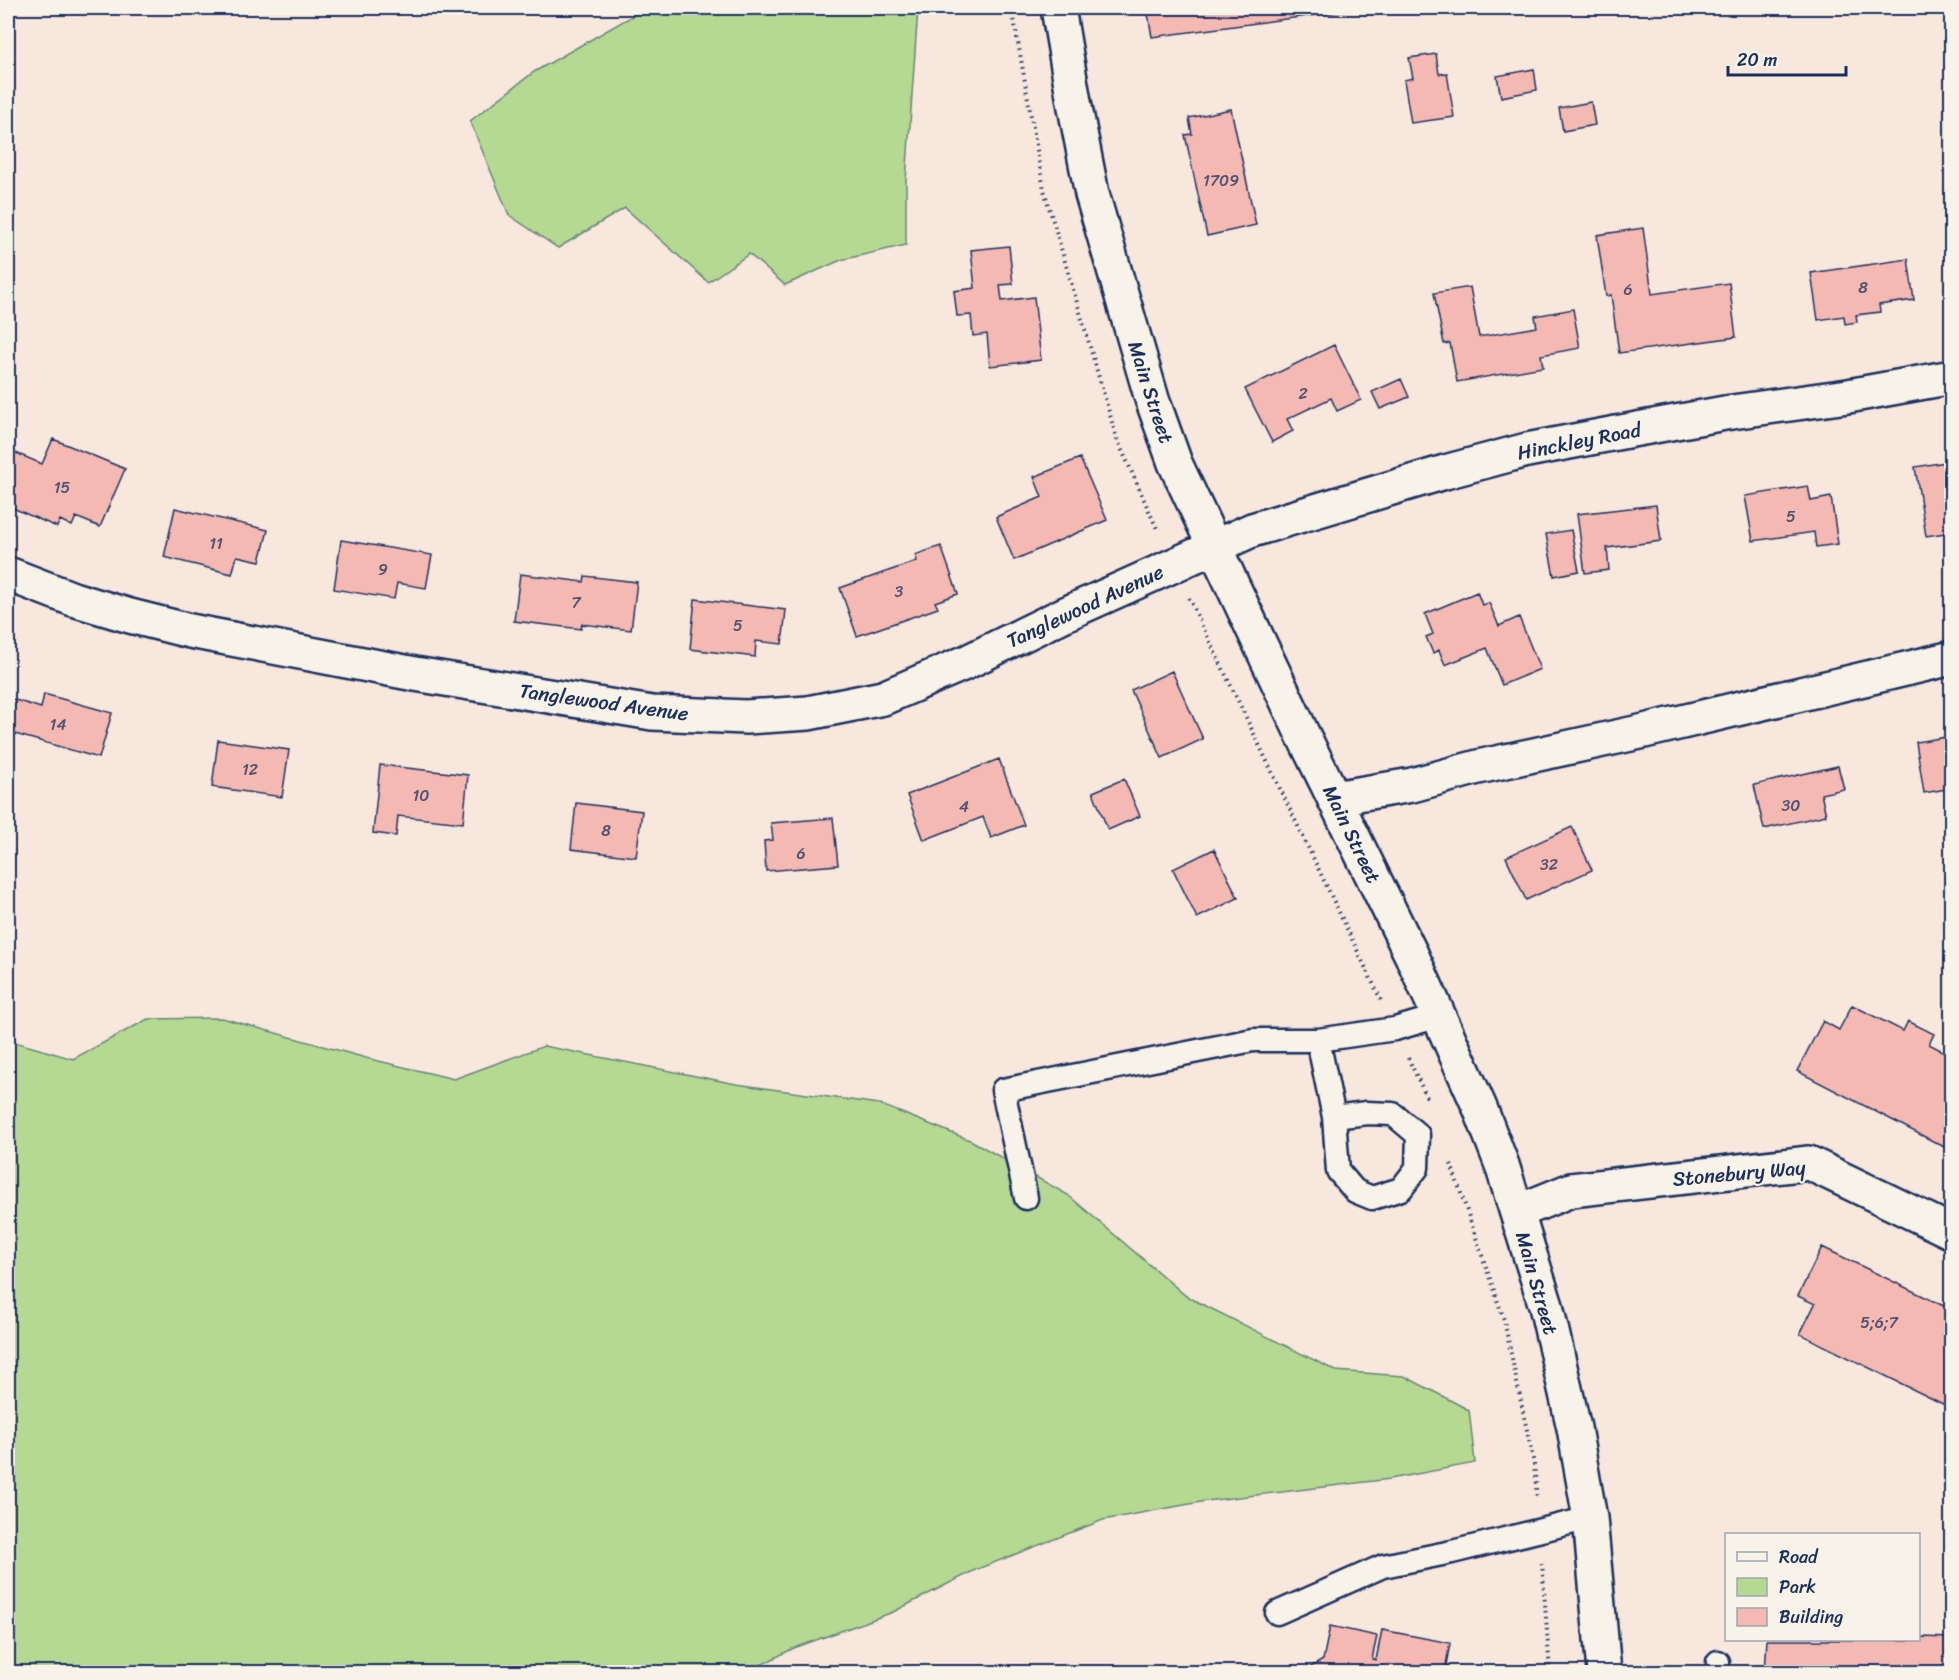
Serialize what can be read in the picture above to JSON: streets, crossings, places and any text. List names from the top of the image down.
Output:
{
  "streets": {
    "street": [
      "Main Street",
      "Hinckley Road",
      "Tanglewood Avenue",
      "Stonebury Way"
    ]
  },
  "crossings": [
    ["Main Street", "Hinckley Road"],
    ["Main Street", "Tanglewood Avenue"],
    ["Main Street", "Stonebury Way"],
    ["Hinckley Road", "Tanglewood Avenue"]
  ],
  "house_numbers": [
    "1709",
    "8",
    "6",
    "2",
    "15",
    "5",
    "11",
    "9",
    "3",
    "7",
    "5",
    "14",
    "12",
    "10",
    "30",
    "4",
    "8",
    "6",
    "32",
    "5;6;7"
  ],
  "legend": ["Road", "Park", "Building"],
  "scale_bar": "20 m"
}
